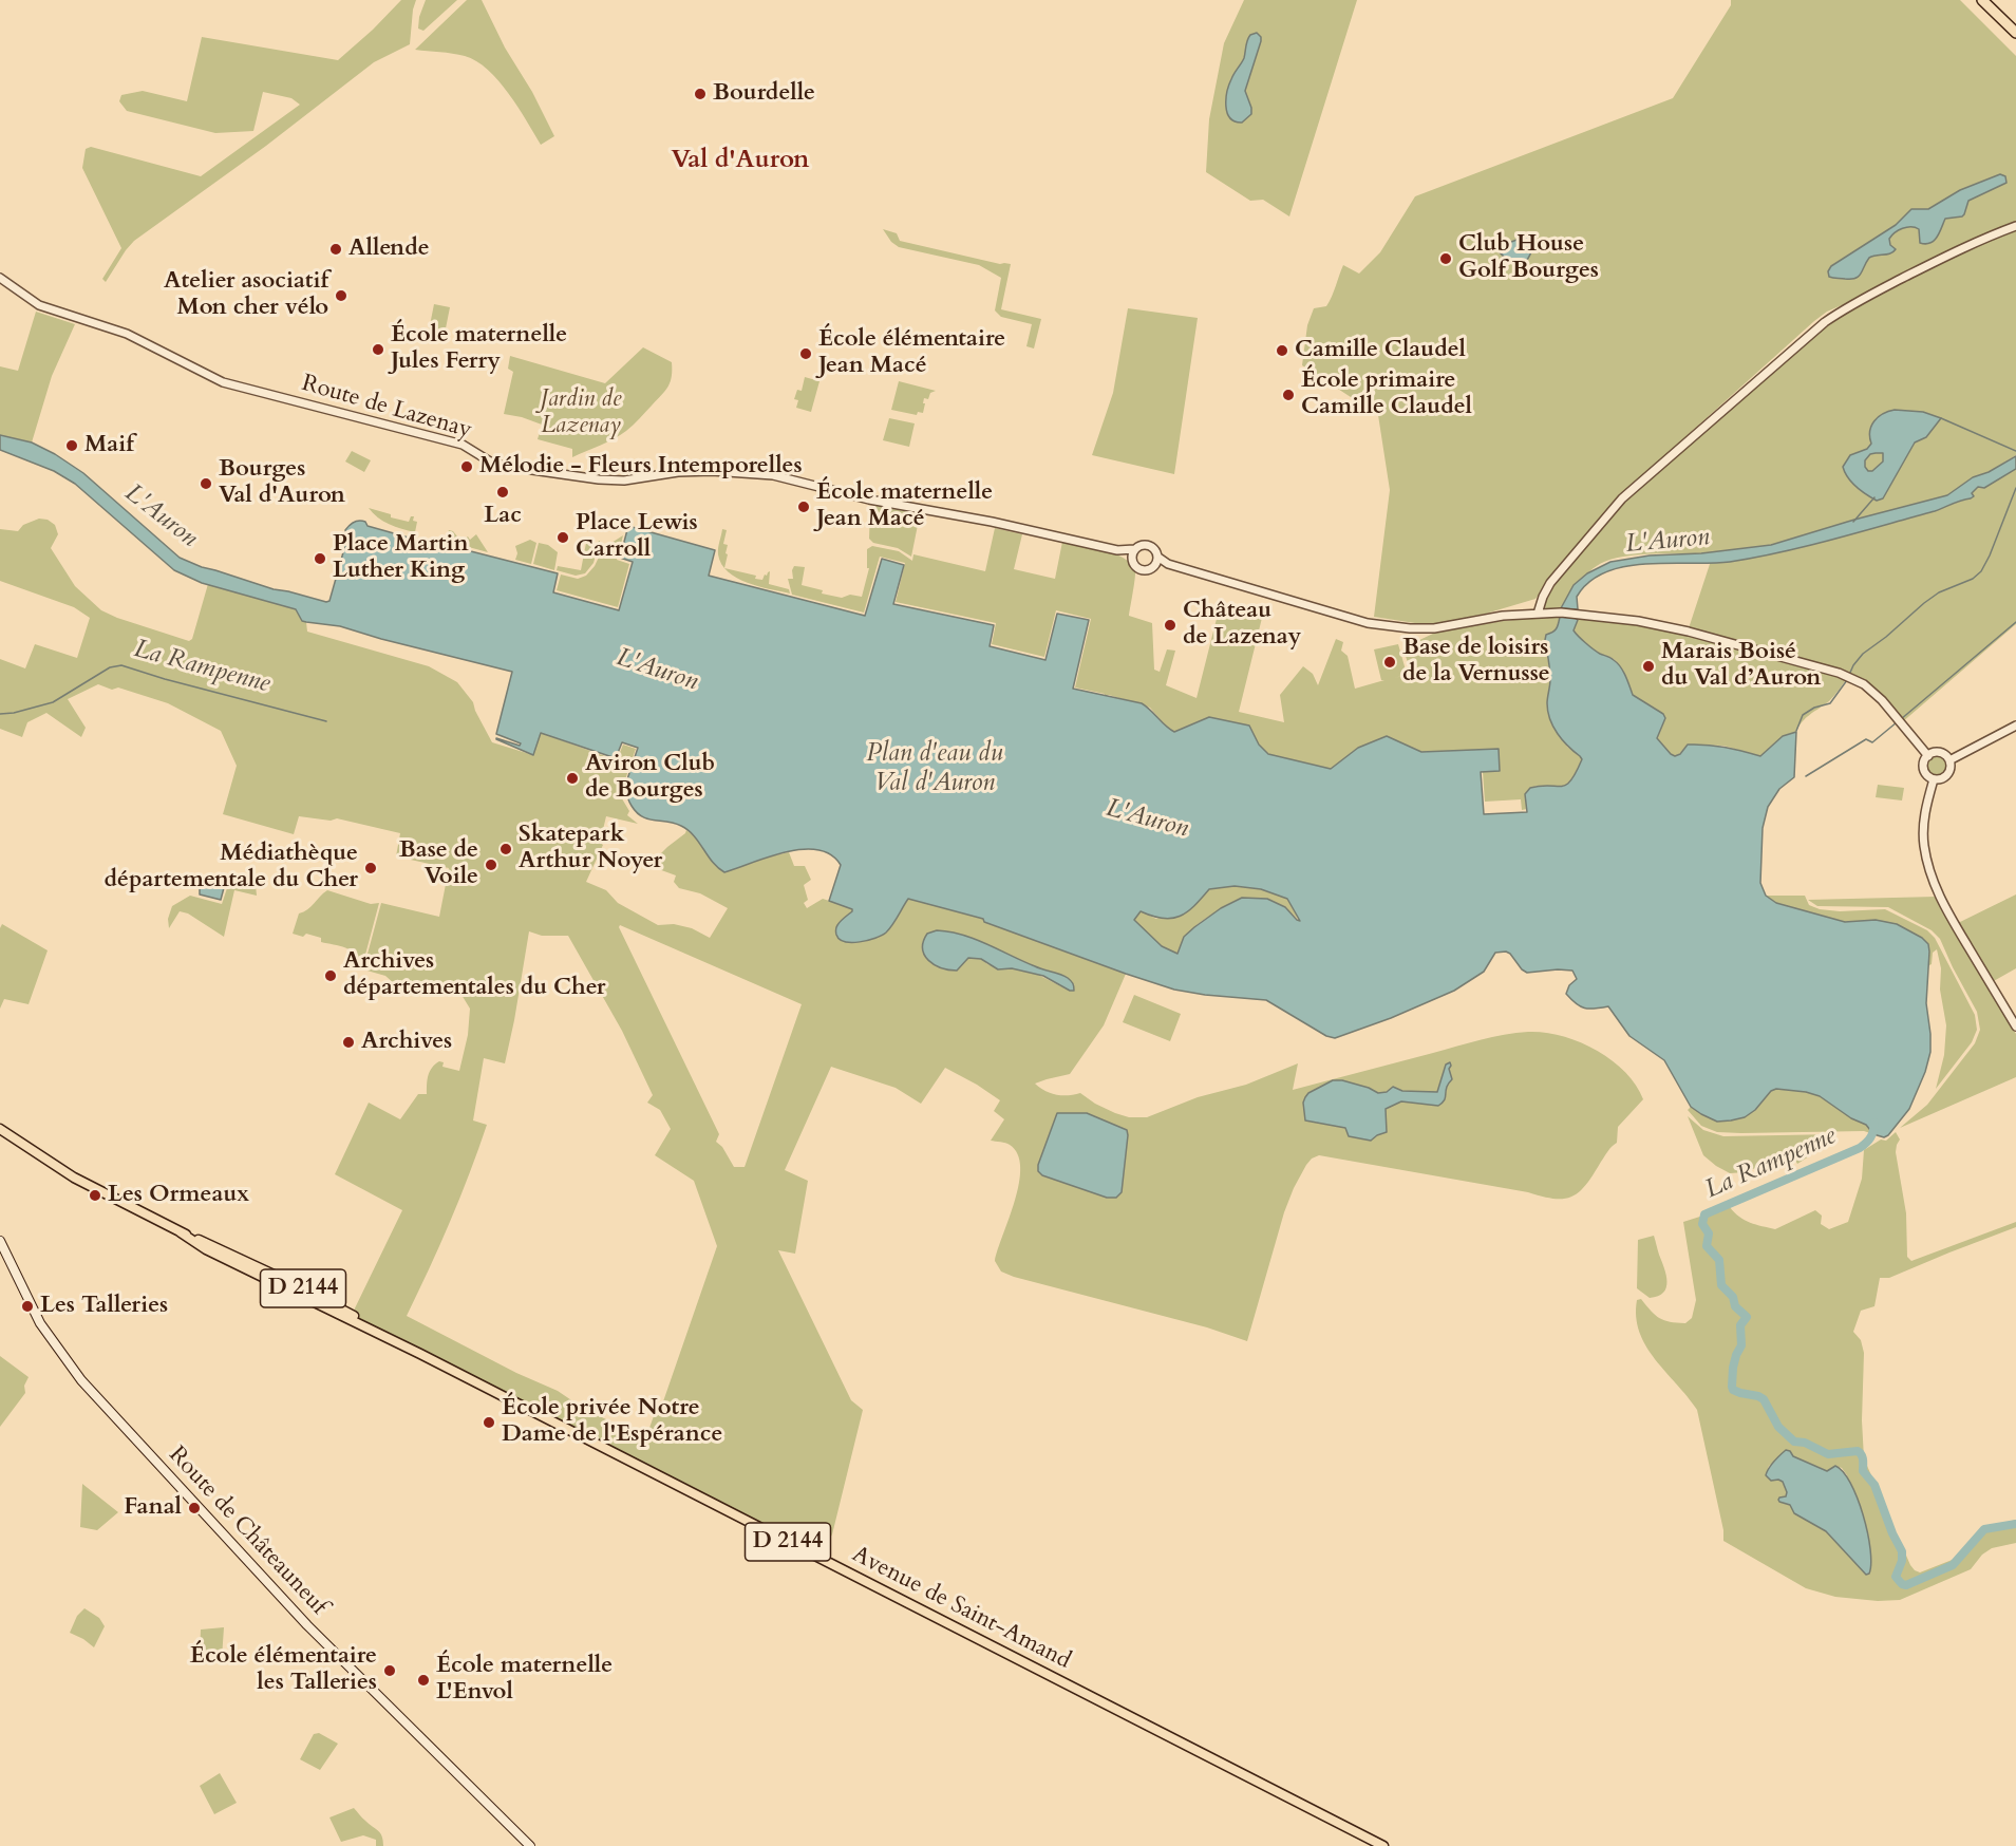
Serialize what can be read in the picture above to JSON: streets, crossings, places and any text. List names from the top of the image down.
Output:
{
  "streets": {
    "main road": ["D 2144", "Route de Châteauneuf", "Avenue de Saint-Amand"],
    "street": ["Route de Lazenay"]
  },
  "districts": ["Val d'Auron"],
  "water": ["L'Auron", "La Rampenne", "Plan d'eau du Val d'Auron"],
  "parks": ["Jardin de Lazenay"],
  "places": [
    "Bourdelle",
    "Allende",
    "Club House Golf Bourges",
    "Atelier asociatif Mon cher vélo",
    "École maternelle Jules Ferry",
    "Camille Claudel",
    "École élémentaire Jean Macé",
    "École primaire Camille Claudel",
    "Maif",
    "Mélodie - Fleurs Intemporelles",
    "Bourges Val d'Auron",
    "Lac",
    "École maternelle Jean Macé",
    "Place Lewis Carroll",
    "Place Martin Luther King",
    "Château de Lazenay",
    "Base de loisirs de la Vernusse",
    "Marais Boisé du Val d’Auron",
    "Aviron Club de Bourges",
    "Skatepark Arthur Noyer",
    "Base de Voile",
    "Médiathèque départementale du Cher",
    "Archives départementales du Cher",
    "Archives",
    "Les Ormeaux",
    "Les Talleries",
    "École privée Notre Dame de l'Espérance",
    "Fanal",
    "École élémentaire les Talleries",
    "École maternelle L'Envol"
  ]
}
